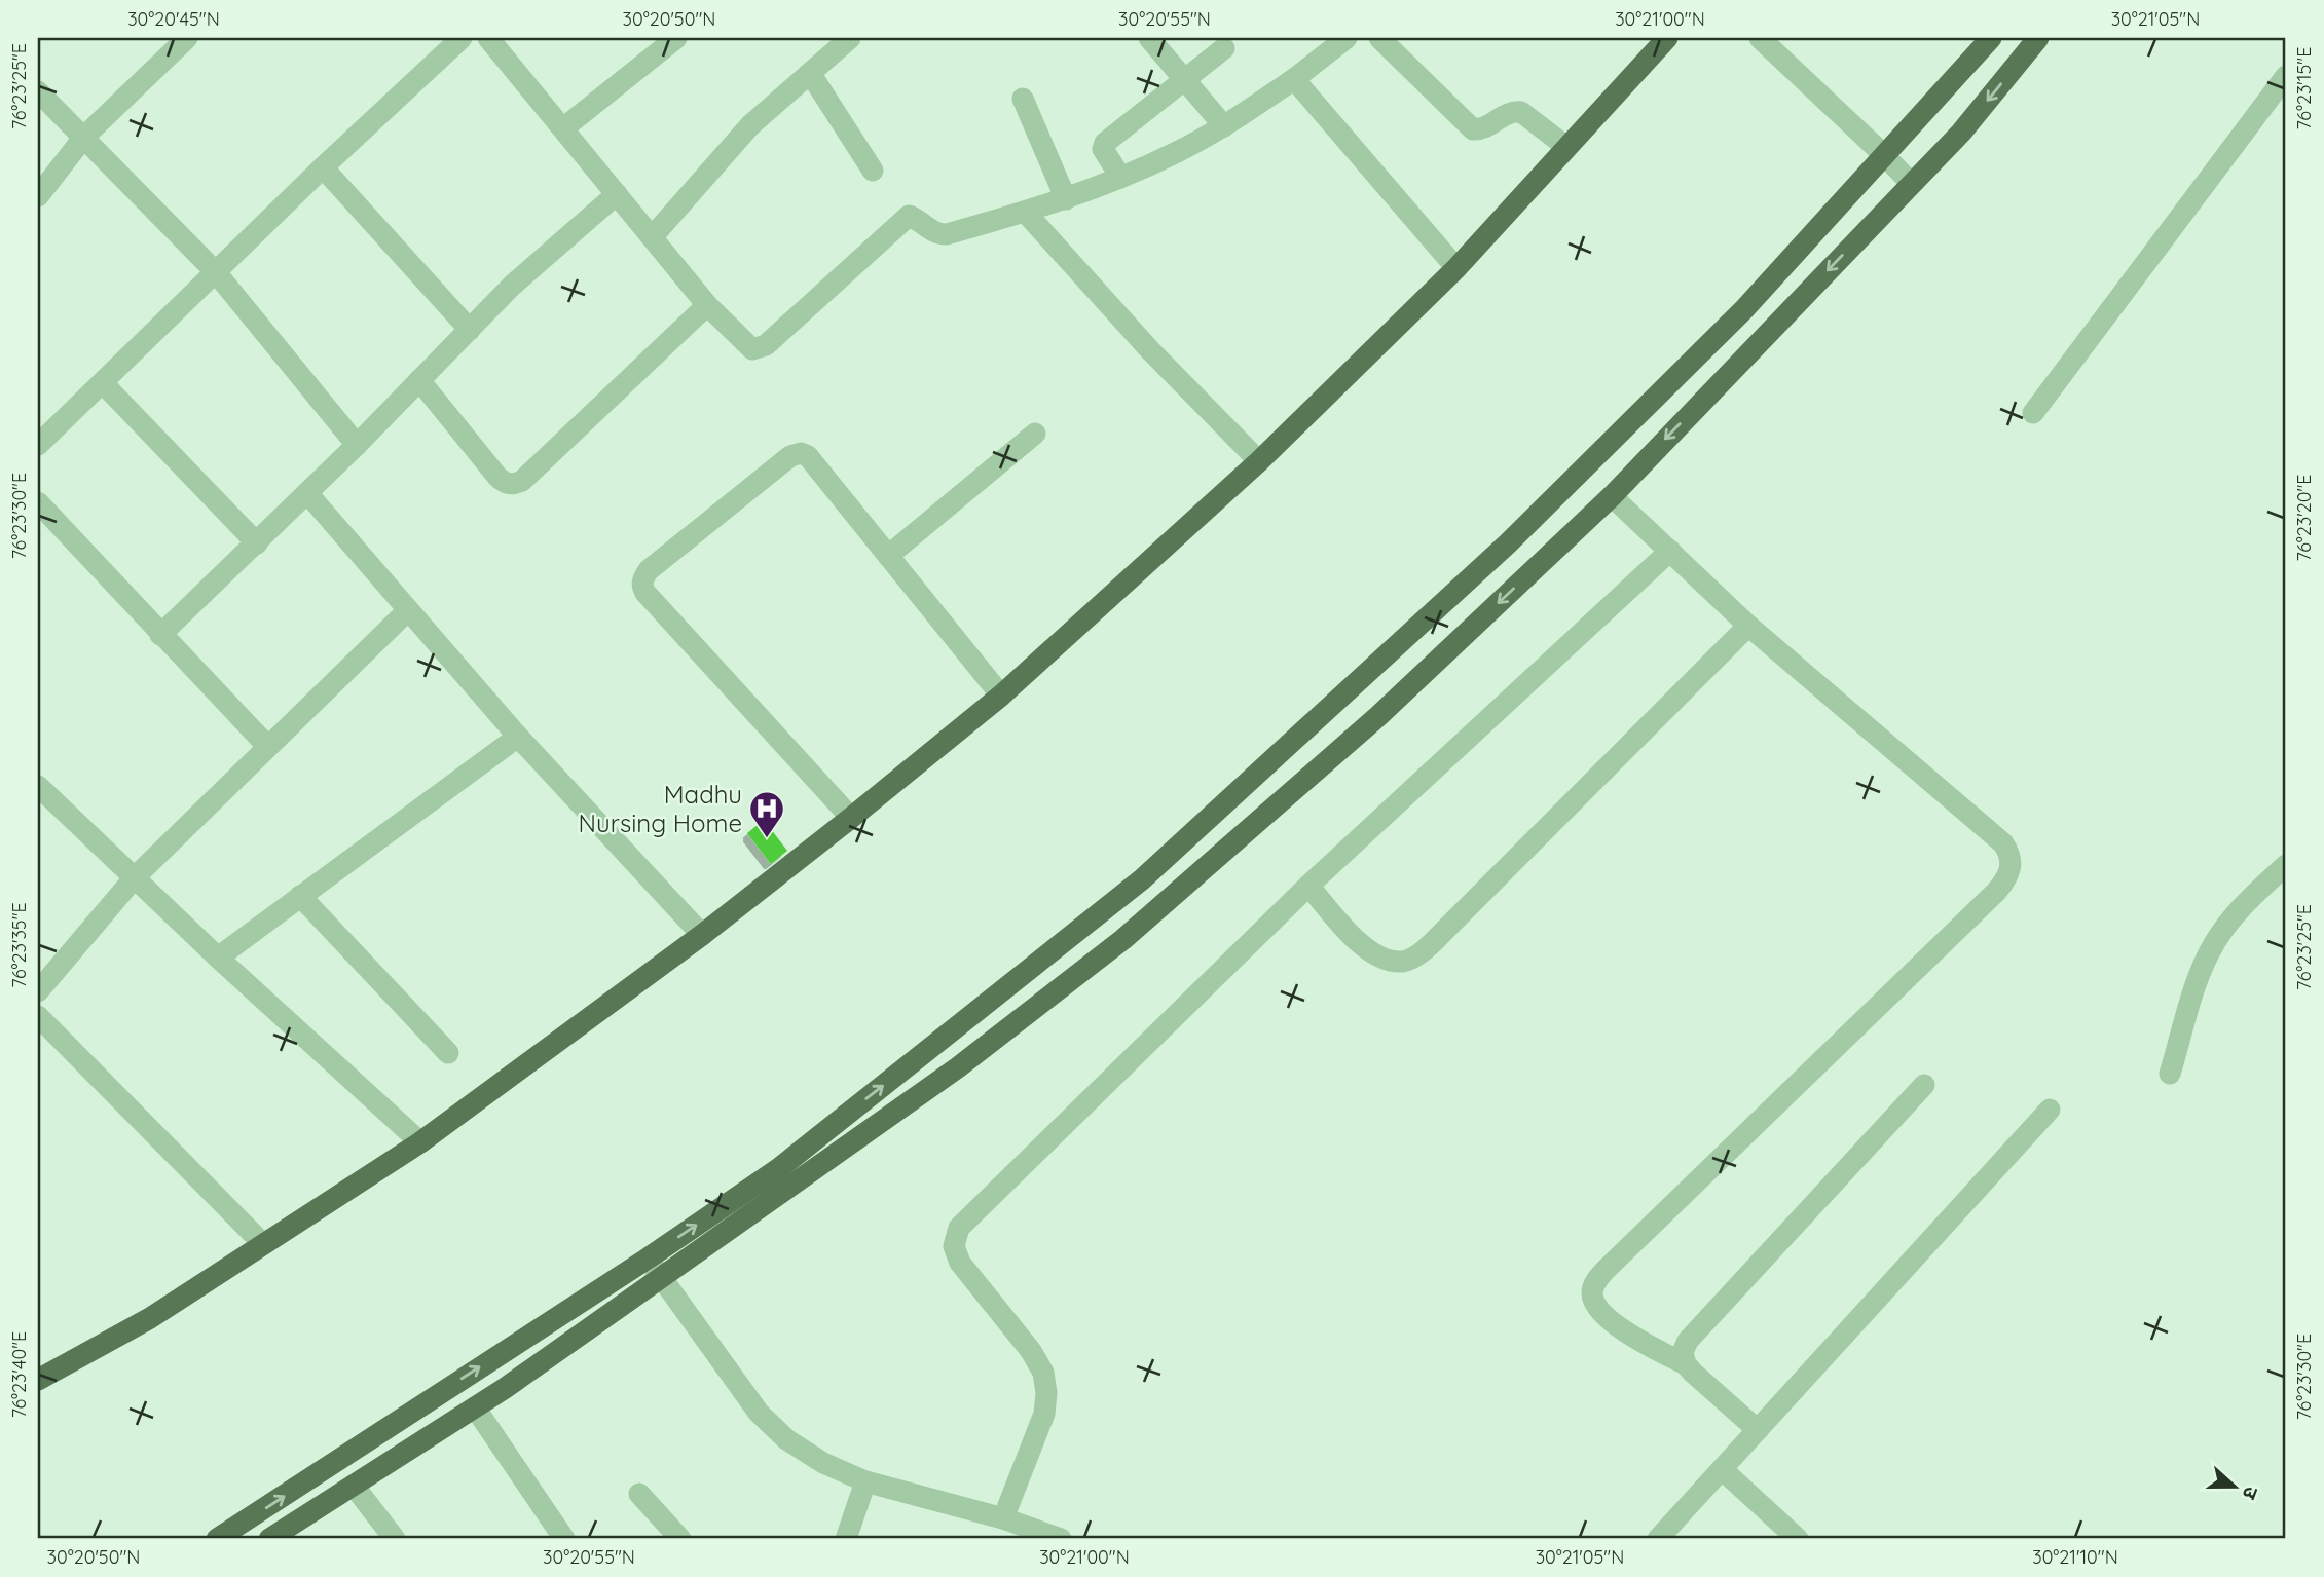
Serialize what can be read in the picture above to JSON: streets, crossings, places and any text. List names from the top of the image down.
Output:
{
  "places": {
    "hospital": ["Madhu Nursing Home"]
  },
  "north": "right",
  "coordinates": [
    "30°20'45\"N",
    "30°20'50\"N",
    "30°20'55\"N",
    "30°21'00\"N",
    "30°21'05\"N",
    "76°23'25\"E",
    "76°23'15\"E",
    "76°23'30\"E",
    "76°23'20\"E",
    "76°23'35\"E",
    "76°23'40\"E",
    "30°21'10\"N"
  ]
}
